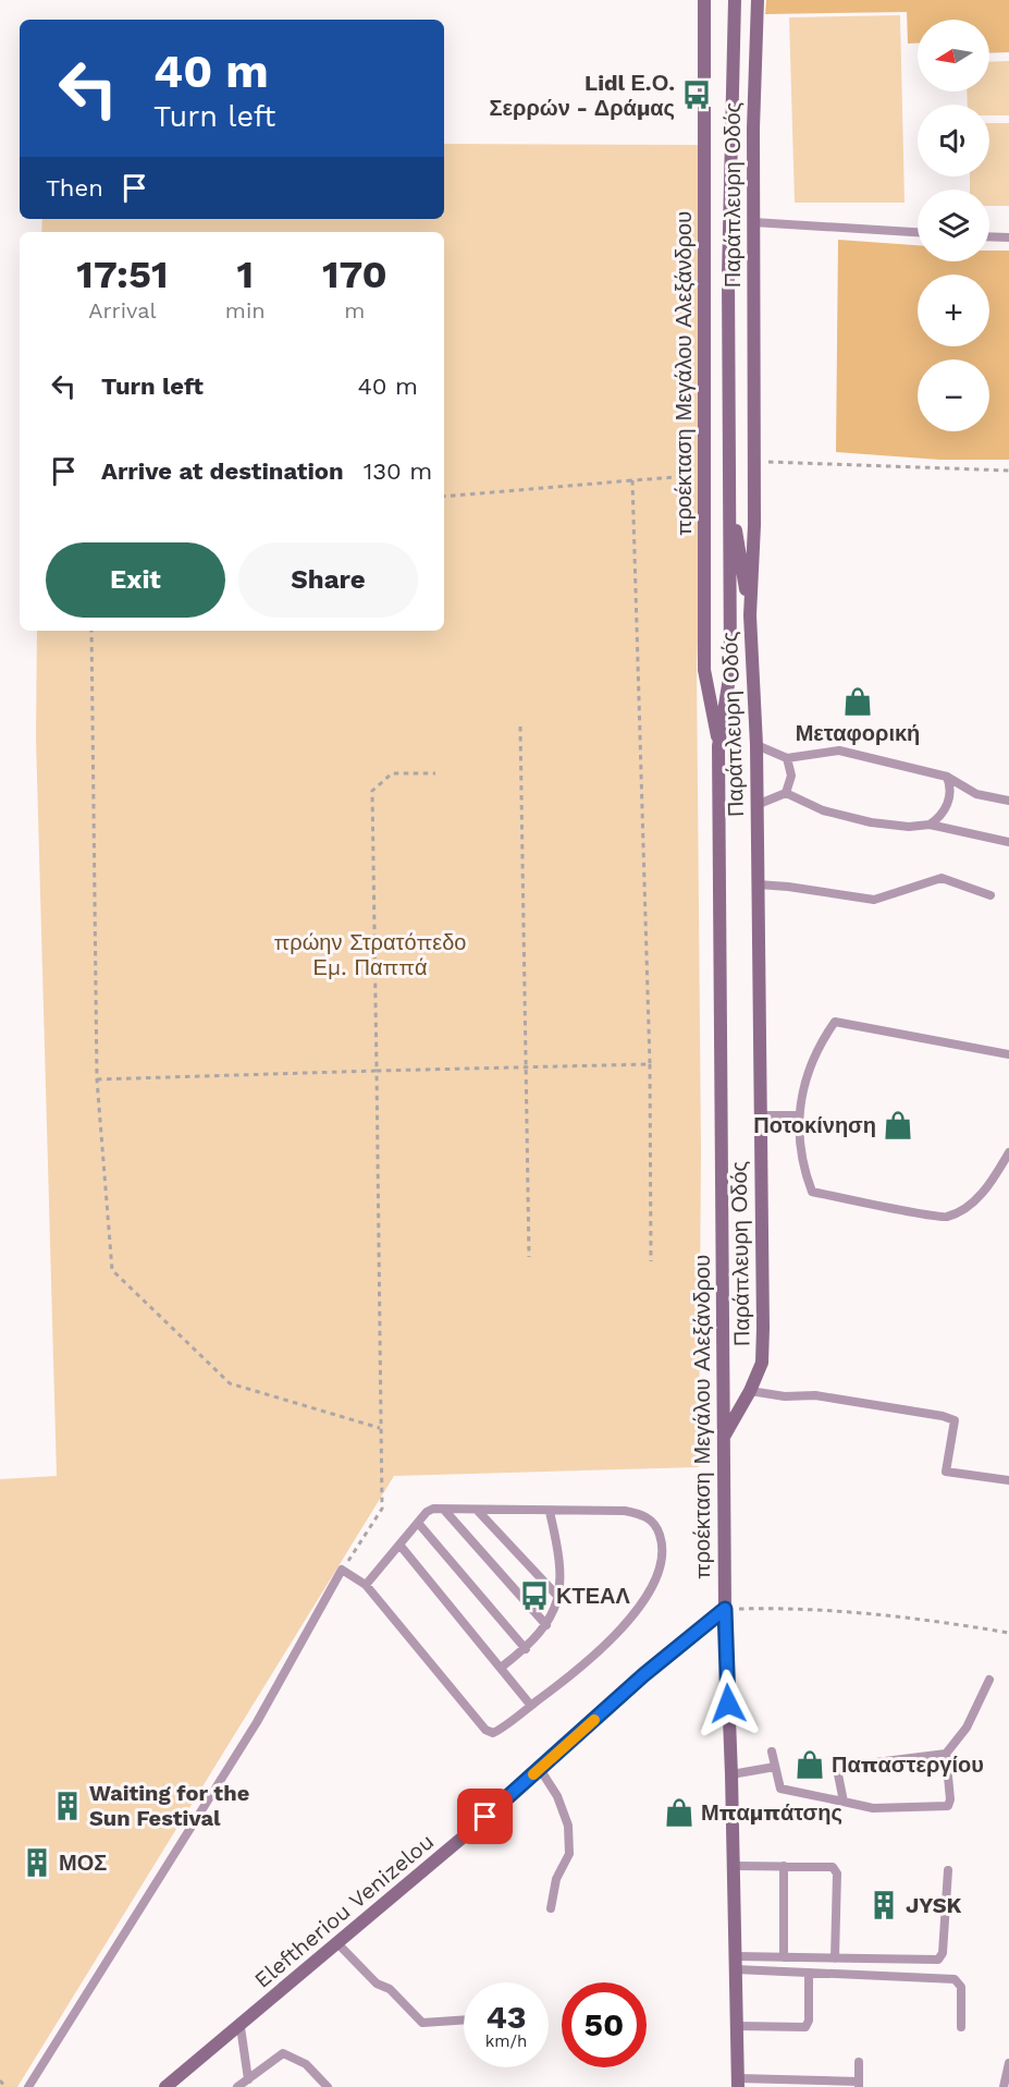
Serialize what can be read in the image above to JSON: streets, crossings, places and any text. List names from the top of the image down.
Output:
{
  "streets": {
    "main road": ["Παράπλευρη Οδός", "προέκταση Μεγάλου Αλεξάνδρου", "Eleftheriou Venizelou"]
  },
  "crossings": [
    ["Παράπλευρη Οδός", "προέκταση Μεγάλου Αλεξάνδρου"],
    ["προέκταση Μεγάλου Αλεξάνδρου", "Eleftheriou Venizelou"]
  ],
  "parks": ["πρώην Στρατόπεδο Εμ. Παππά"],
  "places": {
    "bus stop": ["Lidl Ε.Ο. Σερρών - Δράμας", "ΚΤΕΑΛ"],
    "shop": [
      "Μεταφορική",
      "Ποτοκίνηση",
      "Παπαστεργίου",
      "Μπαμπάτσης"
    ],
    "building": ["Waiting for the Sun Festival", "ΜΟΣ", "JYSK"]
  },
  "north": "left",
  "page": {
    "map_buttons": ["+", "−"],
    "turn": ["40 m", "Turn left"],
    "then": "Then",
    "eta": [
      "17:51",
      "Arrival",
      "1",
      "min",
      "170",
      "m"
    ],
    "list": [
      {
        "name": "Turn left",
        "value": "40 m"
      },
      {
        "name": "Arrive at destination",
        "value": "130 m"
      }
    ],
    "buttons": ["Exit", "Share"],
    "speed": "43 km/h",
    "limit": "50"
  }
}
